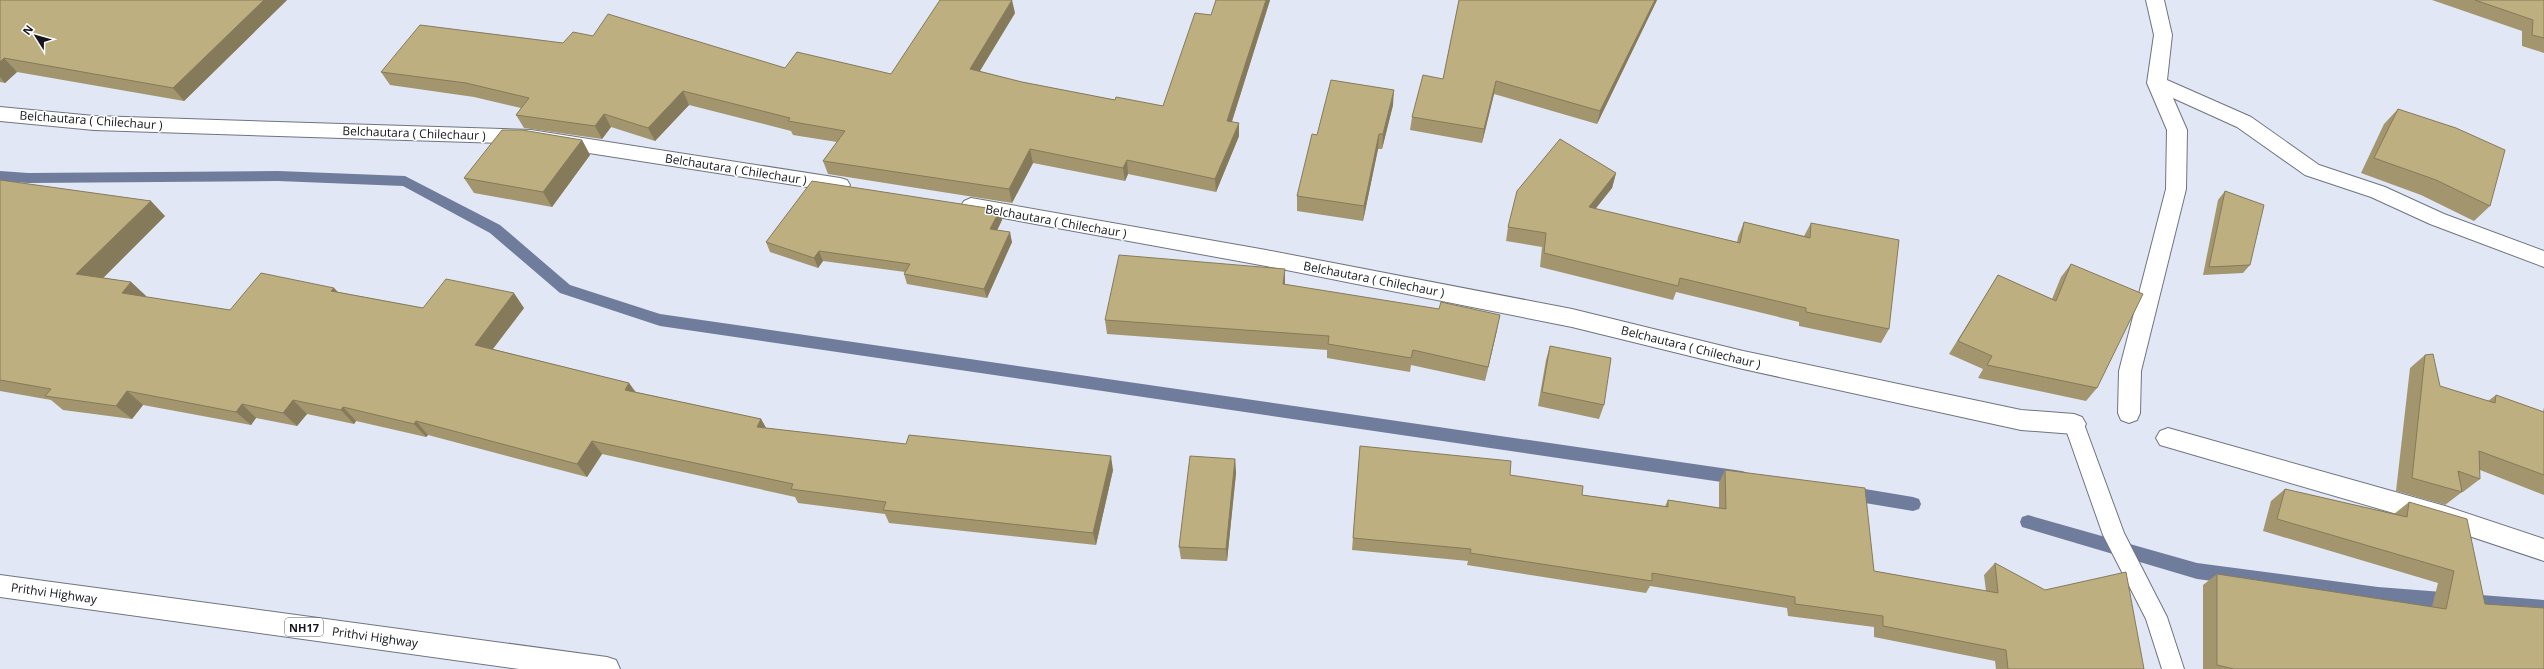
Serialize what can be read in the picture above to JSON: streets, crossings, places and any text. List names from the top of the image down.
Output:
{
  "streets": {
    "main road": ["Belchautara ( Chilechaur )", "Prithvi Highway", "NH17"]
  },
  "north": "top left"
}
